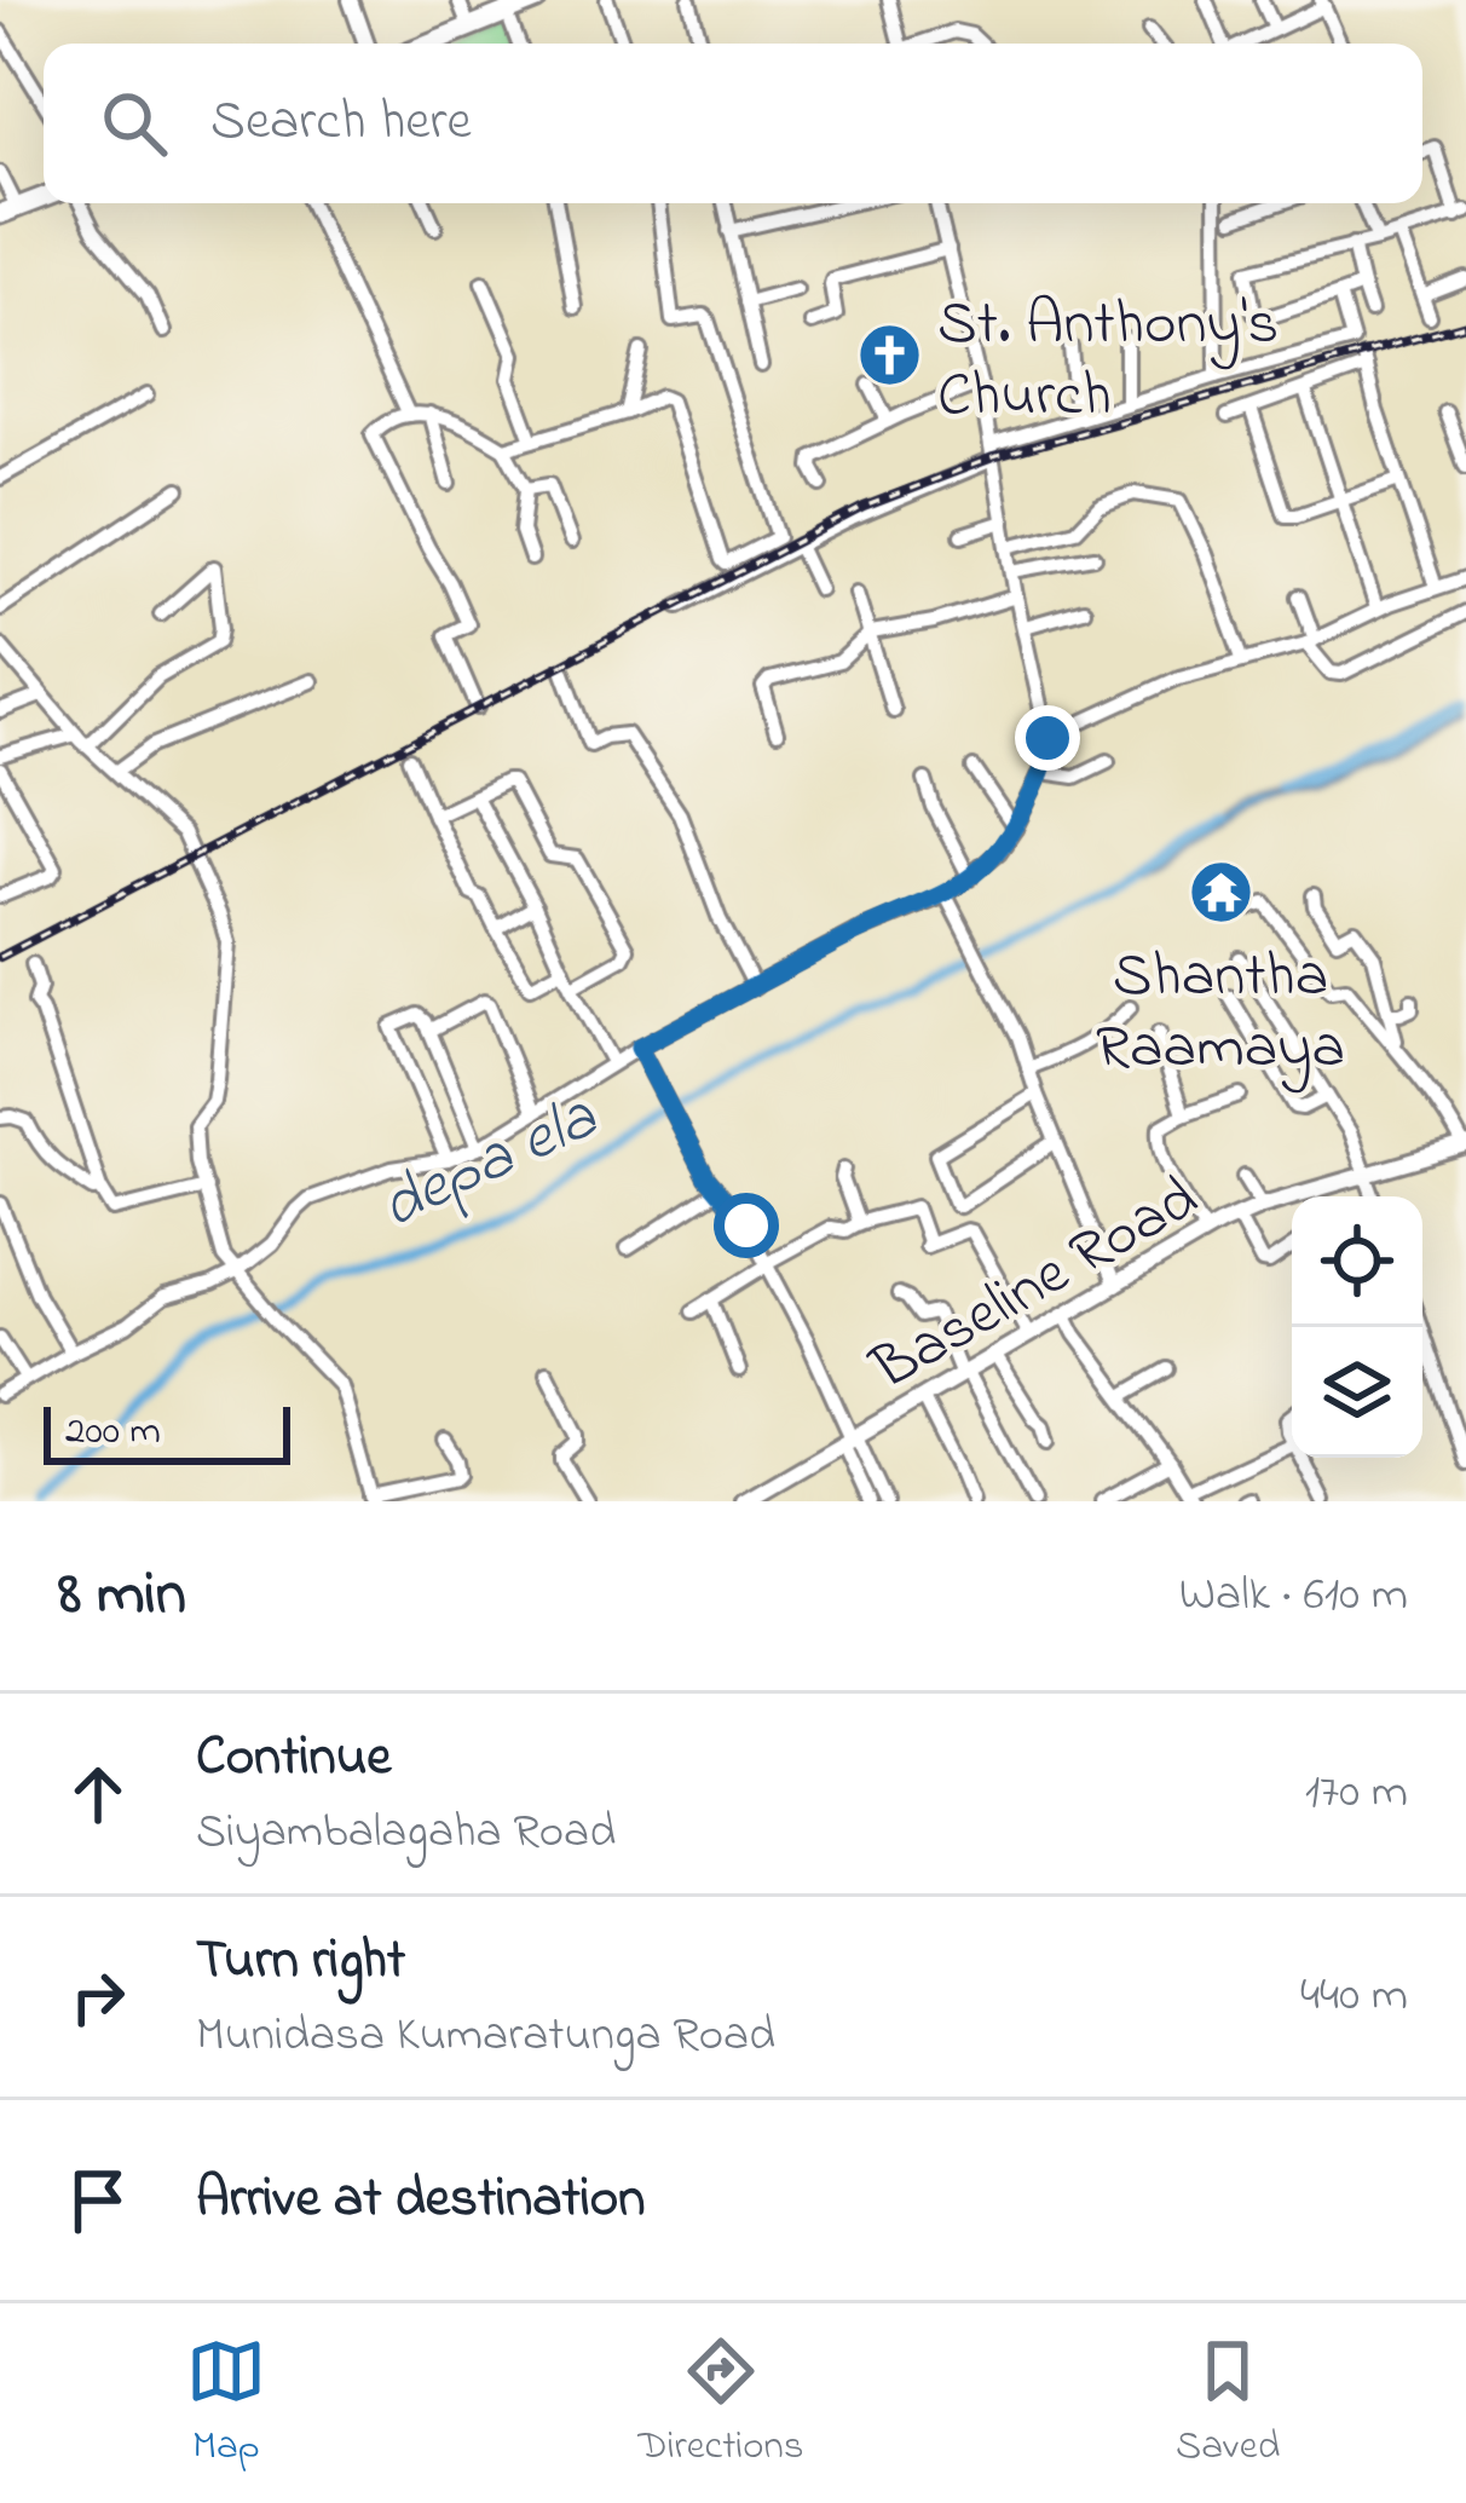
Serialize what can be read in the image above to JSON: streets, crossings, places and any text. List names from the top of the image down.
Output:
{
  "streets": {
    "main road": ["Baseline Road"]
  },
  "water": ["depa ela"],
  "places": {
    "church": ["St. Anthony's Church"],
    "temple": ["Shantha Raamaya"]
  },
  "scale_bar": "200 m",
  "page": {
    "search": "Search here",
    "scale": "200 m",
    "heading": ["8 min", "Walk · 610 m"],
    "list": [
      ["Continue", "Siyambalagaha Road", "170 m"],
      ["Turn right", "Munidasa Kumaratunga Road", "440 m"],
      "Arrive at destination"
    ],
    "nav": ["Map", "Directions", "Saved"]
  }
}
